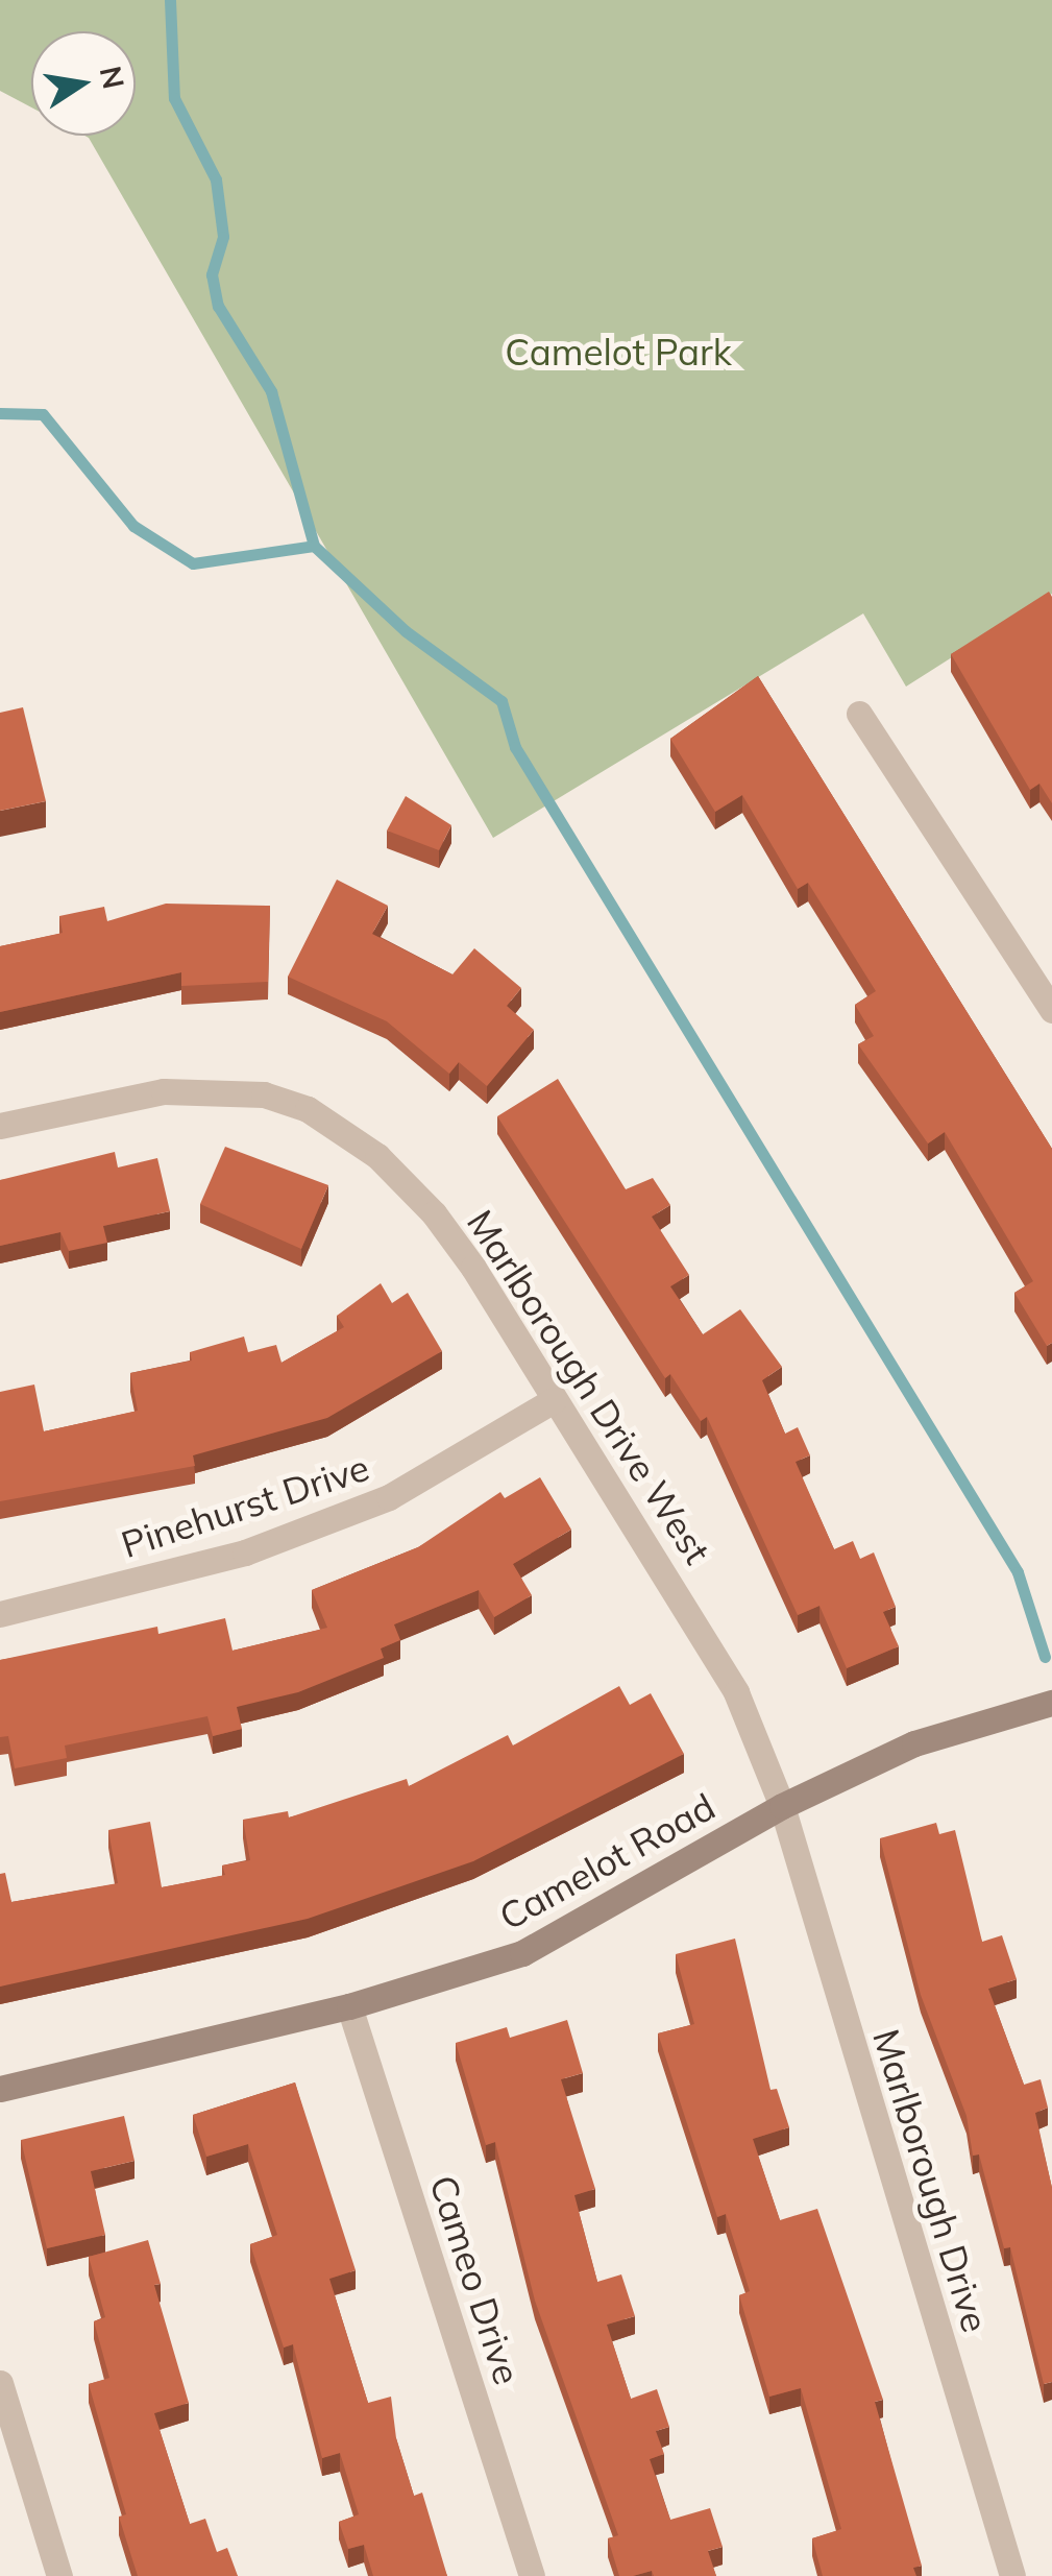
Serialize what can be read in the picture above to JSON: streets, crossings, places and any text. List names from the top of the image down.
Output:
{
  "streets": {
    "street": [
      "Marlborough Drive West",
      "Pinehurst Drive",
      "Camelot Road",
      "Marlborough Drive",
      "Cameo Drive"
    ]
  },
  "crossings": [
    ["Marlborough Drive West", "Pinehurst Drive"],
    ["Marlborough Drive West", "Camelot Road"],
    ["Marlborough Drive West", "Marlborough Drive"],
    ["Camelot Road", "Marlborough Drive"],
    ["Camelot Road", "Cameo Drive"]
  ],
  "parks": ["Camelot Park"],
  "north": "right"
}
